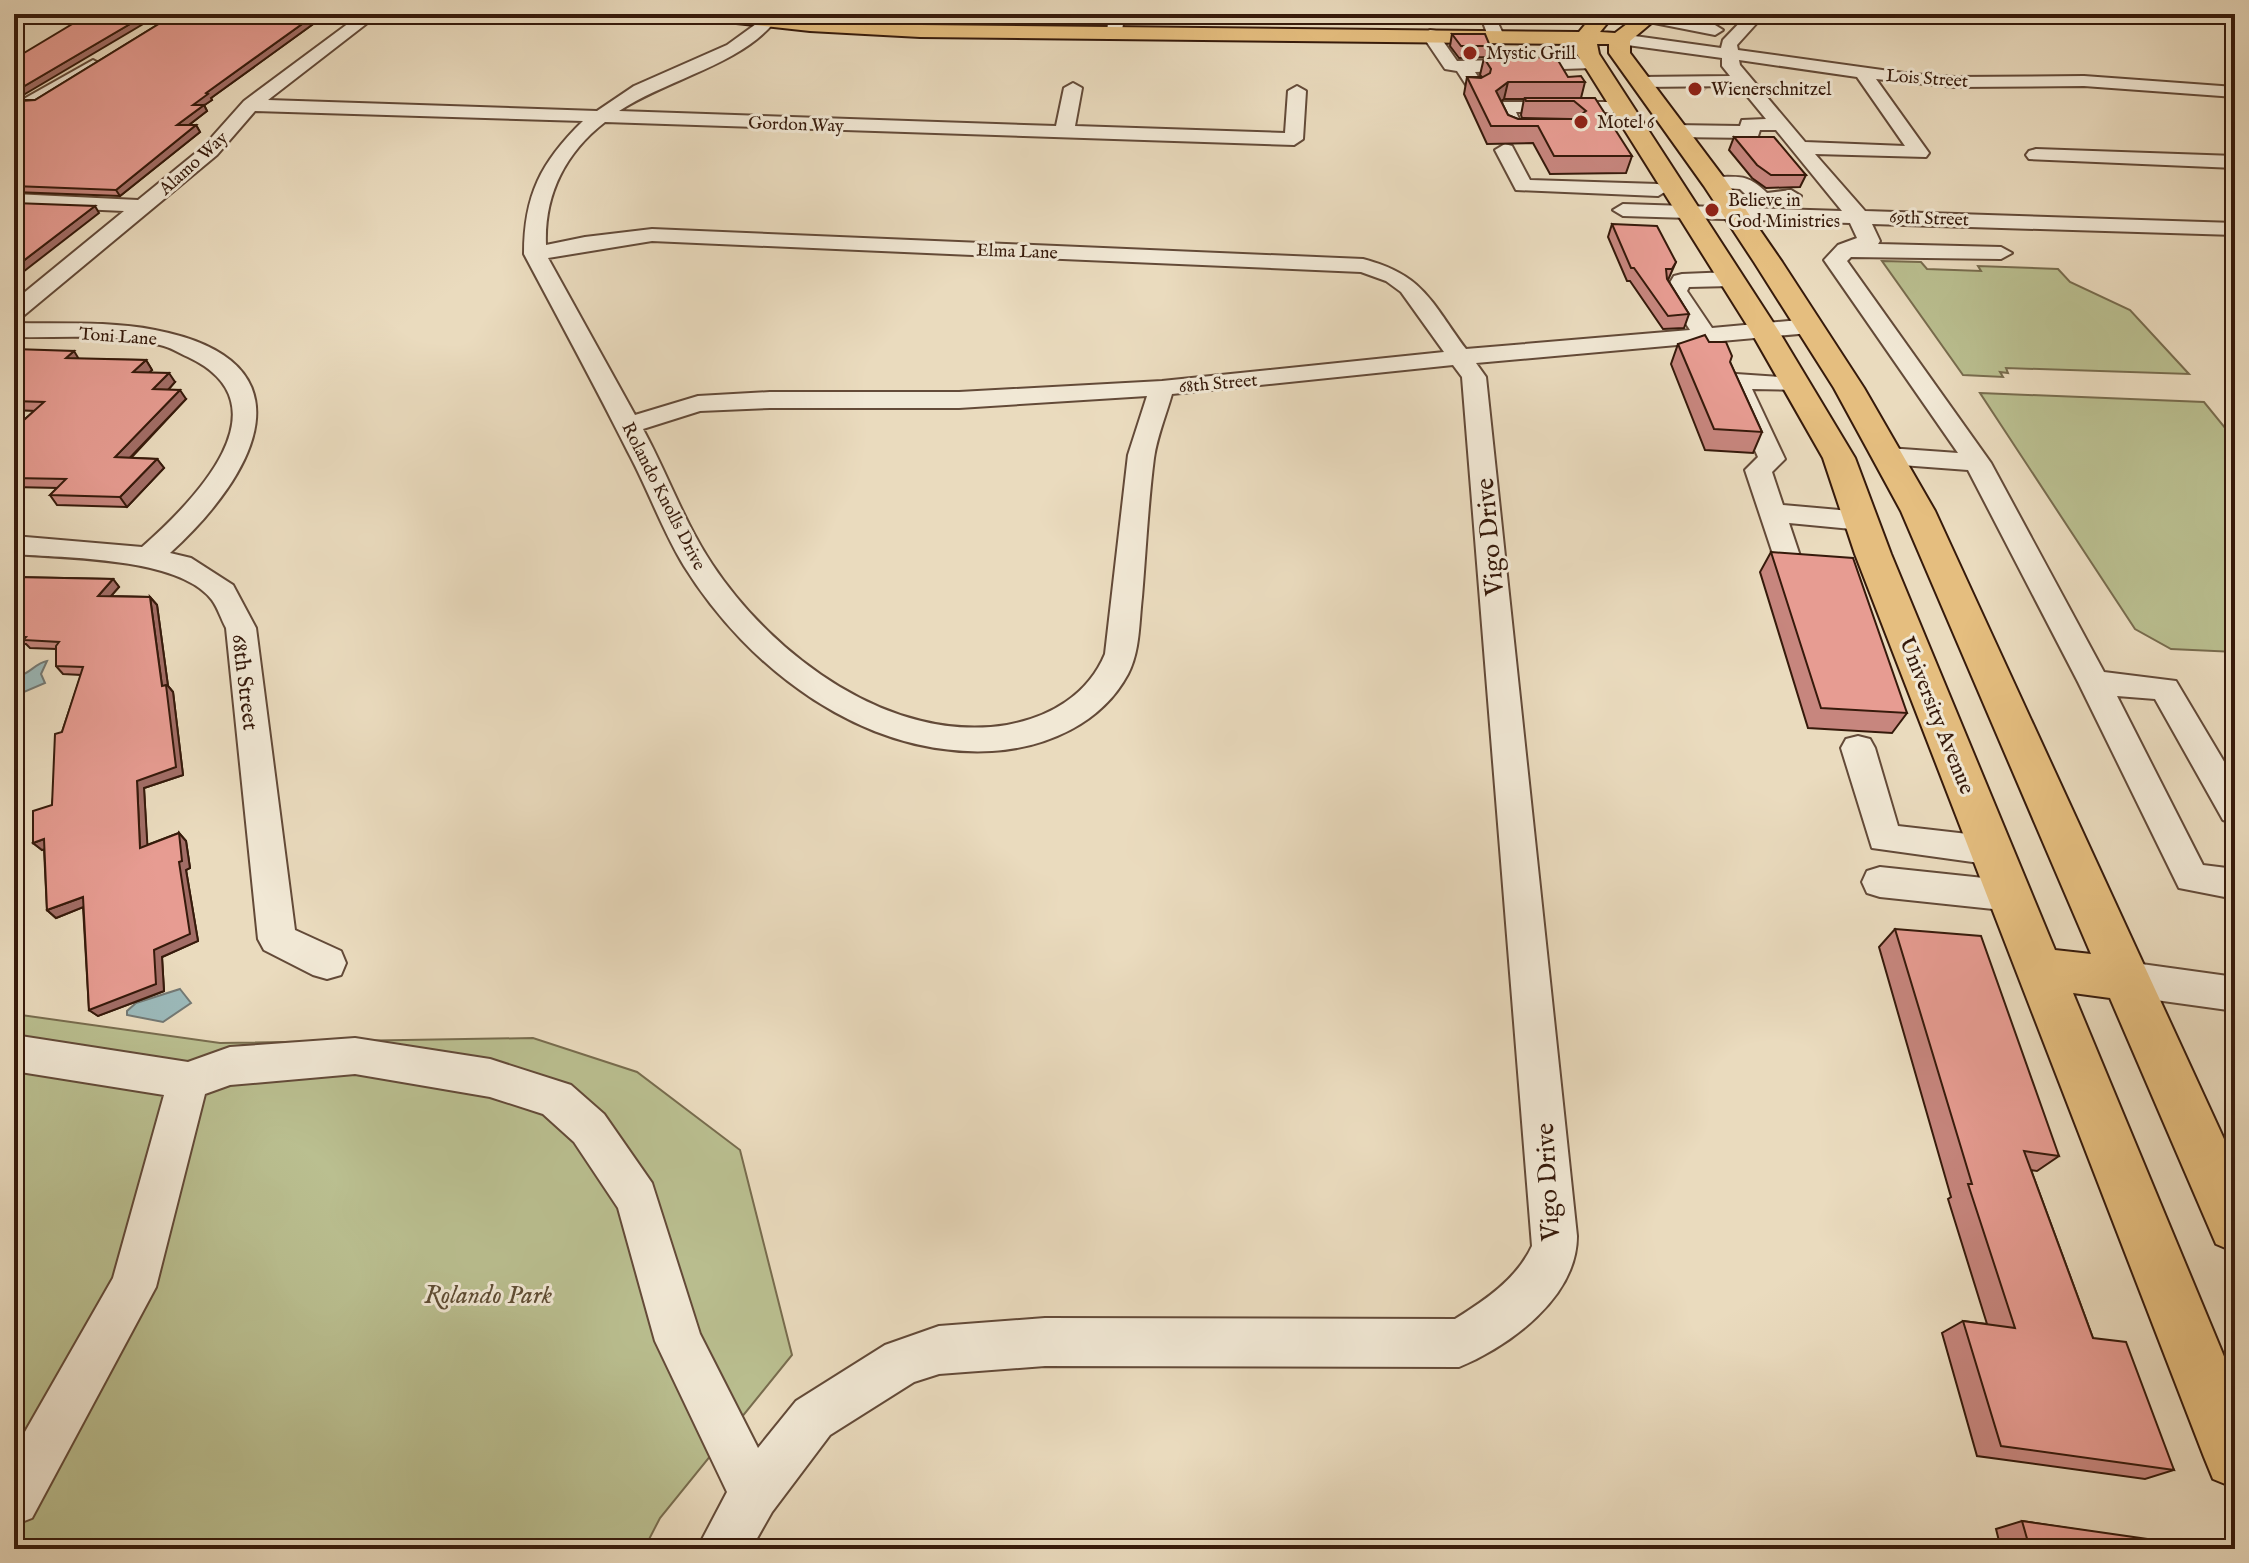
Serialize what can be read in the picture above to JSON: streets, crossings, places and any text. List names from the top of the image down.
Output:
{
  "streets": {
    "main road": ["University Avenue"],
    "street": [
      "Lois Street",
      "Gordon Way",
      "Alamo Way",
      "69th Street",
      "Elma Lane",
      "Toni Lane",
      "68th Street",
      "Rolando Knolls Drive",
      "Vigo Drive"
    ]
  },
  "crossings": [
    ["Gordon Way", "Alamo Way"],
    ["Gordon Way", "Rolando Knolls Drive"],
    ["69th Street", "University Avenue"],
    ["Elma Lane", "68th Street"],
    ["Elma Lane", "Rolando Knolls Drive"],
    ["Elma Lane", "Vigo Drive"],
    ["Toni Lane", "68th Street"],
    ["68th Street", "Rolando Knolls Drive"],
    ["68th Street", "Vigo Drive"],
    ["68th Street", "University Avenue"]
  ],
  "parks": ["Rolando Park"],
  "places": [
    "Mystic Grill",
    "Wienerschnitzel",
    "Motel 6",
    "Believe in God Ministries"
  ]
}
